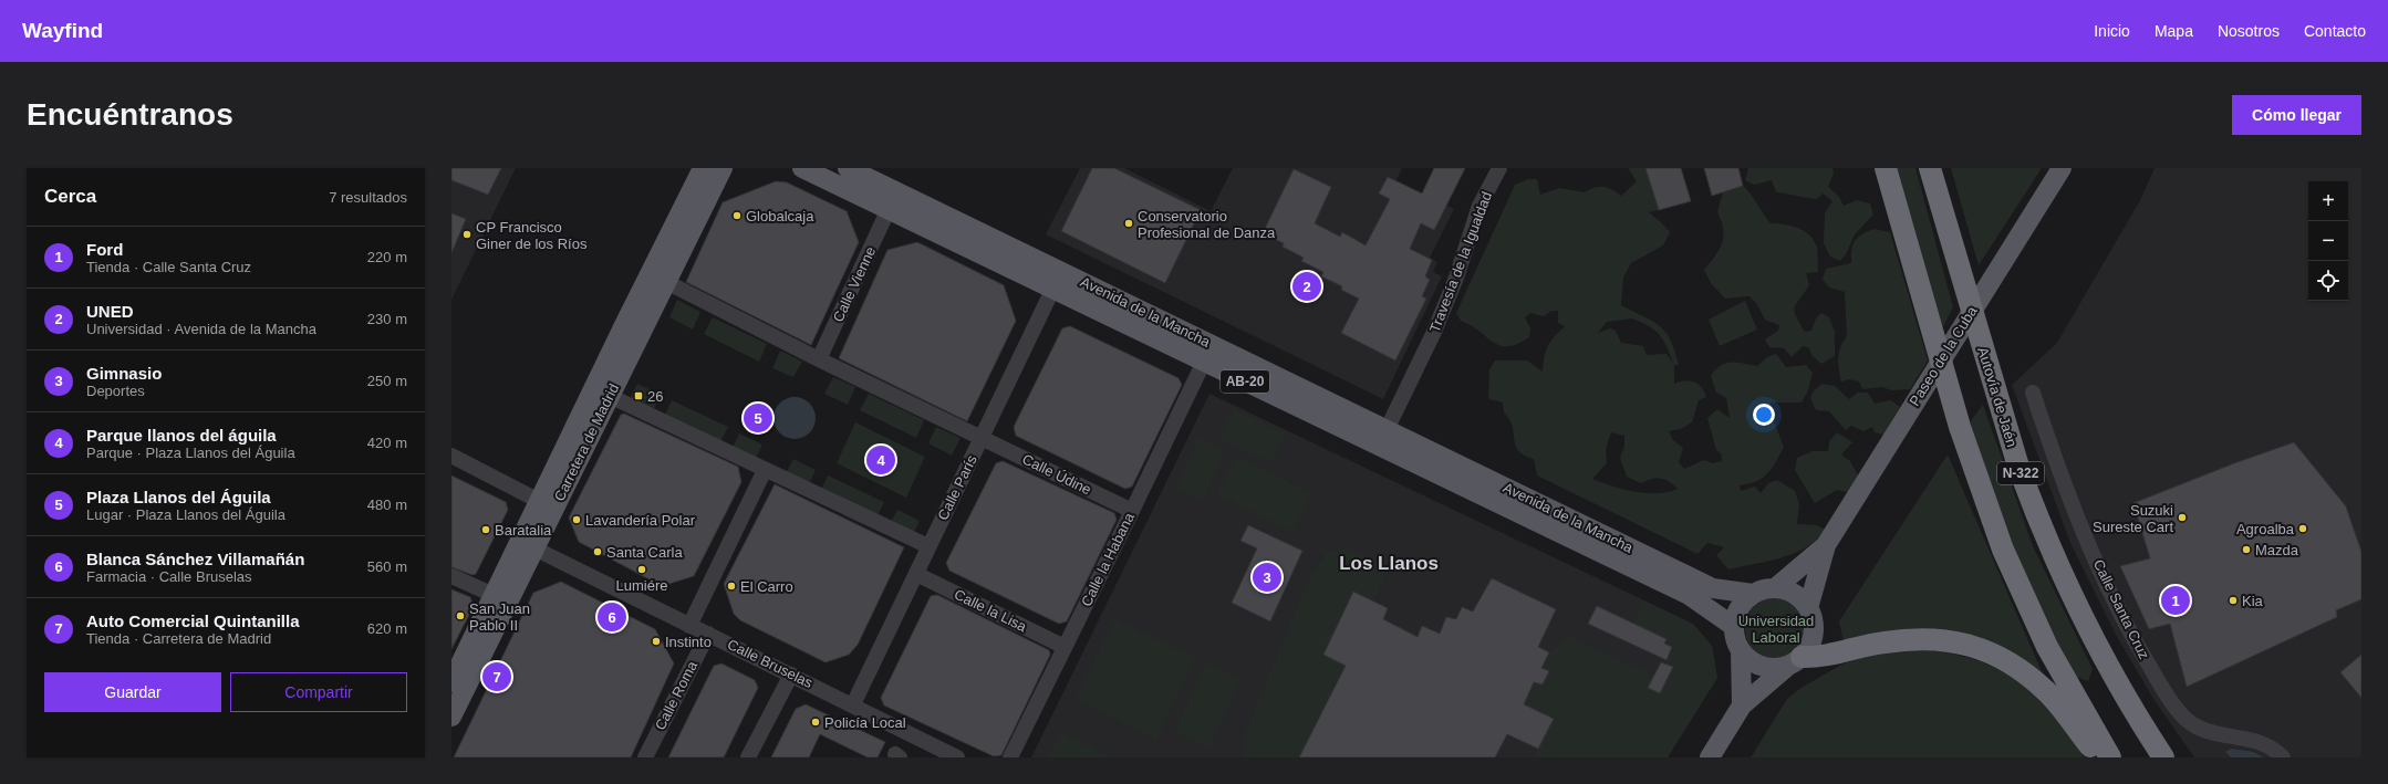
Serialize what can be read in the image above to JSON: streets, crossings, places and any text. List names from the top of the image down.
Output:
{
  "streets": {
    "highway": ["Autovía de Jaén", "N-322"],
    "main road": [
      "Avenida de la Mancha",
      "Paseo de la Cuba",
      "AB-20",
      "Carretera de Madrid"
    ],
    "street": [
      "Travesía de la Igualdad",
      "Calle Vienne",
      "Calle Údine",
      "Calle París",
      "Calle la Habana",
      "Calle Santa Cruz",
      "Calle la Lisa",
      "Calle Bruselas",
      "Calle Roma"
    ]
  },
  "crossings": [
    ["Travesía de la Igualdad", "Avenida de la Mancha"],
    ["Calle Vienne", "Avenida de la Mancha"],
    ["Calle Vienne", "Calle Údine"],
    ["Avenida de la Mancha", "Paseo de la Cuba"],
    ["Avenida de la Mancha", "Calle París"],
    ["Avenida de la Mancha", "Calle la Habana"],
    ["Carretera de Madrid", "Calle Bruselas"],
    ["Calle Údine", "Calle París"],
    ["Calle Údine", "Calle la Habana"],
    ["Calle París", "Calle la Lisa"],
    ["Calle París", "Calle Bruselas"],
    ["Calle la Habana", "Calle la Lisa"],
    ["Calle Bruselas", "Calle Roma"]
  ],
  "districts": ["Los Llanos"],
  "parks": ["Universidad Laboral"],
  "places": {
    "other": [
      "Globalcaja",
      "Conservatorio Profesional de Danza",
      "CP Francisco Giner de los Ríos",
      "Suzuki Sureste Cart",
      "Lavandería Polar",
      "Agroalba",
      "Baratalia",
      "Mazda",
      "Santa Carla",
      "Lumiére",
      "El Carro",
      "Kia",
      "San Juan Pablo II",
      "Instinto",
      "Policía Local"
    ],
    "transit": ["26"]
  },
  "page": {
    "header": "Wayfind",
    "nav": [
      "Inicio",
      "Mapa",
      "Nosotros",
      "Contacto"
    ],
    "buttons": [
      "Cómo llegar",
      ["Guardar", "Compartir"]
    ],
    "title": "Encuéntranos",
    "heading": ["Cerca", "7 resultados"],
    "map_buttons": ["+", "−"],
    "list": [
      {
        "mark": "1",
        "name": "Ford",
        "note": "Tienda · Calle Santa Cruz",
        "value": "220 m"
      },
      {
        "mark": "2",
        "name": "UNED",
        "note": "Universidad · Avenida de la Mancha",
        "value": "230 m"
      },
      {
        "mark": "3",
        "name": "Gimnasio",
        "note": "Deportes",
        "value": "250 m"
      },
      {
        "mark": "4",
        "name": "Parque llanos del águila",
        "note": "Parque · Plaza Llanos del Águila",
        "value": "420 m"
      },
      {
        "mark": "5",
        "name": "Plaza Llanos del Águila",
        "note": "Lugar · Plaza Llanos del Águila",
        "value": "480 m"
      },
      {
        "mark": "6",
        "name": "Blanca Sánchez Villamañán",
        "note": "Farmacia · Calle Bruselas",
        "value": "560 m"
      },
      {
        "mark": "7",
        "name": "Auto Comercial Quintanilla",
        "note": "Tienda · Carretera de Madrid",
        "value": "620 m"
      }
    ],
    "pins": [
      "2",
      "5",
      "4",
      "3",
      "1",
      "6",
      "7"
    ]
  }
}
